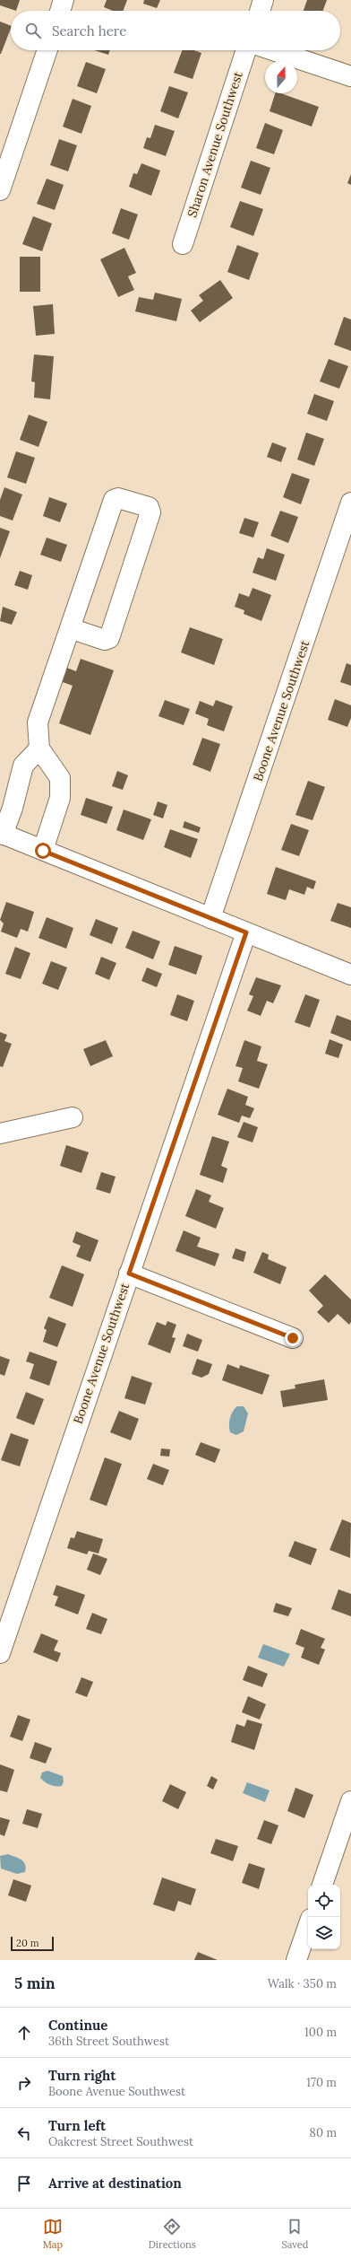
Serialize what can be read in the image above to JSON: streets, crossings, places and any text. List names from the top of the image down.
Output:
{
  "streets": {
    "street": ["Sharon Avenue Southwest", "Boone Avenue Southwest"]
  },
  "scale_bar": "20 m",
  "north": "top",
  "page": {
    "search": "Search here",
    "scale": "20 m",
    "heading": ["5 min", "Walk · 350 m"],
    "list": [
      ["Continue", "36th Street Southwest", "100 m"],
      ["Turn right", "Boone Avenue Southwest", "170 m"],
      ["Turn left", "Oakcrest Street Southwest", "80 m"],
      "Arrive at destination"
    ],
    "nav": ["Map", "Directions", "Saved"]
  }
}
